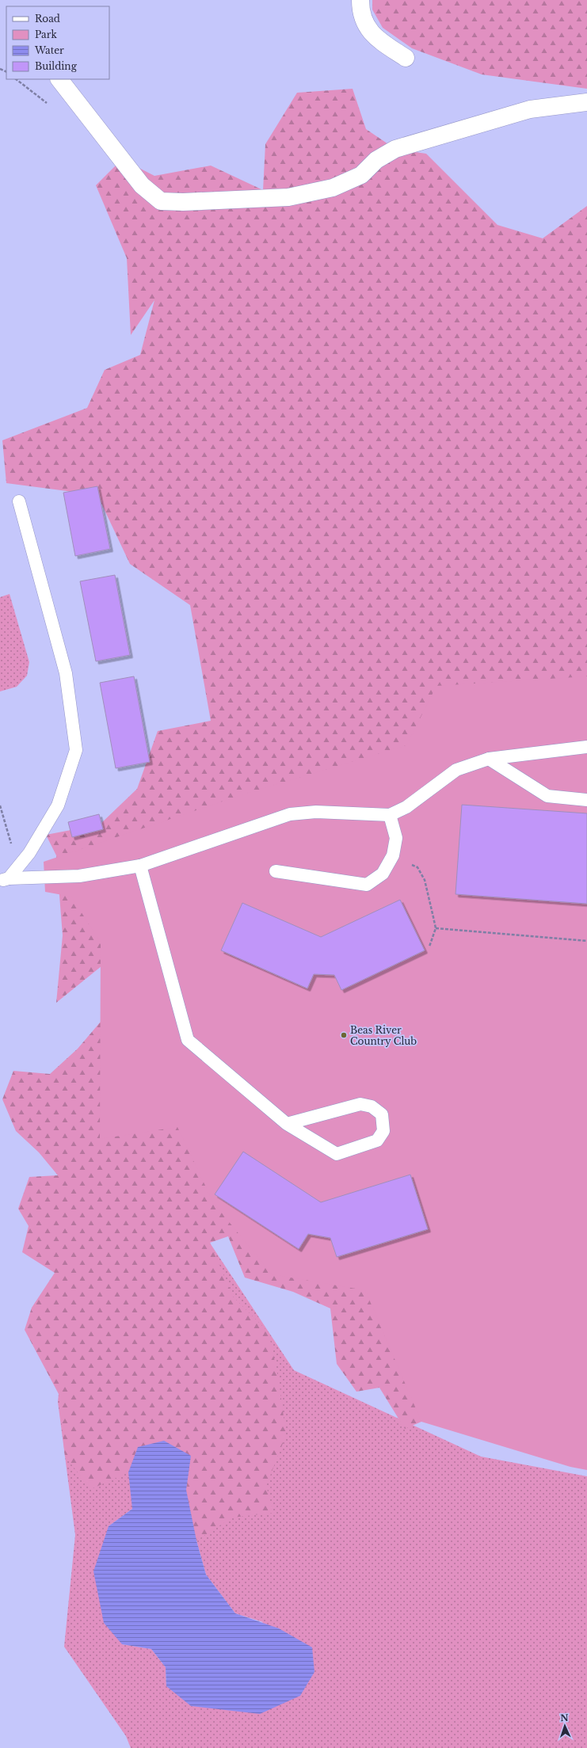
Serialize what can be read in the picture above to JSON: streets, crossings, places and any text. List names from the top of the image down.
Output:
{
  "places": ["Beas River Country Club"],
  "legend": [
    "Road",
    "Park",
    "Water",
    "Building"
  ],
  "north": "top"
}
